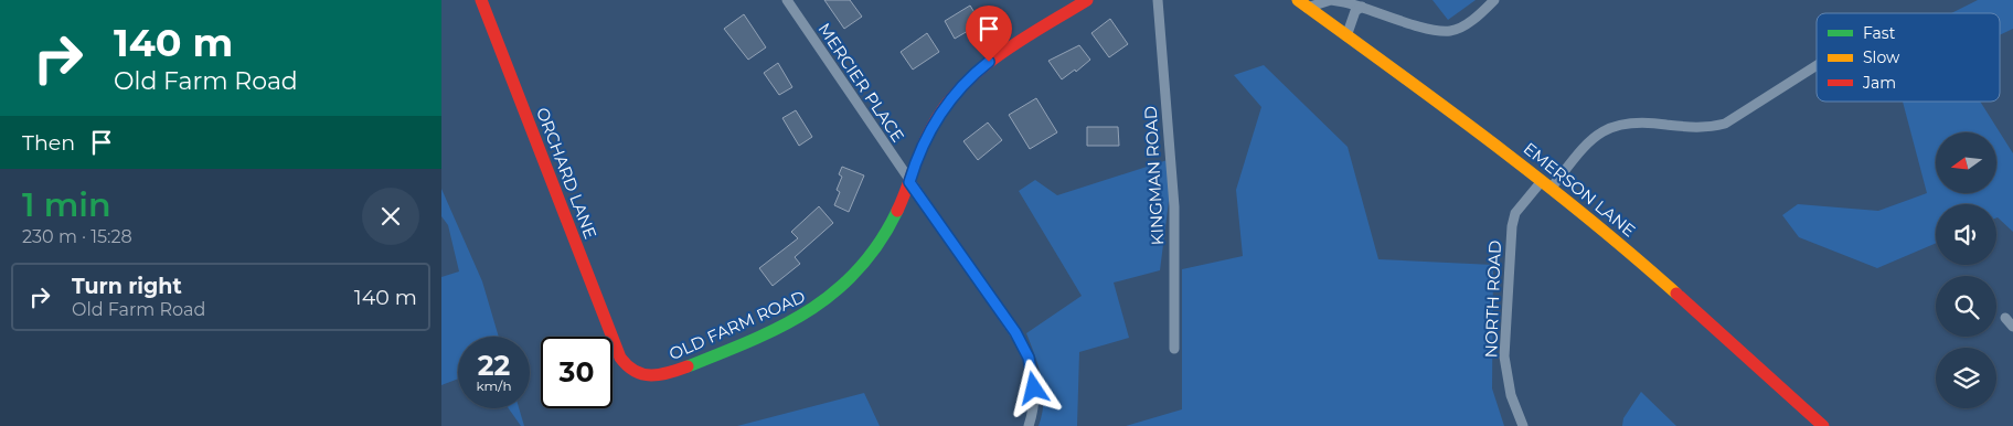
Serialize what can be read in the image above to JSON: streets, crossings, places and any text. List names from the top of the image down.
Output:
{
  "streets": {
    "street": [
      "MERCIER PLACE",
      "ORCHARD LANE",
      "KINGMAN ROAD",
      "EMERSON LANE",
      "NORTH ROAD",
      "OLD FARM ROAD"
    ]
  },
  "crossings": [
    ["MERCIER PLACE", "OLD FARM ROAD"],
    ["ORCHARD LANE", "OLD FARM ROAD"],
    ["EMERSON LANE", "NORTH ROAD"]
  ],
  "legend": ["Fast", "Slow", "Jam"],
  "north": "left",
  "page": {
    "turn": ["140 m", "Old Farm Road"],
    "then": "Then",
    "heading": ["1 min", "230 m · 15:28"],
    "list": [
      {
        "name": "Turn right",
        "note": "Old Farm Road",
        "value": "140 m"
      }
    ],
    "speed": "22 km/h",
    "limit": "30"
  }
}
